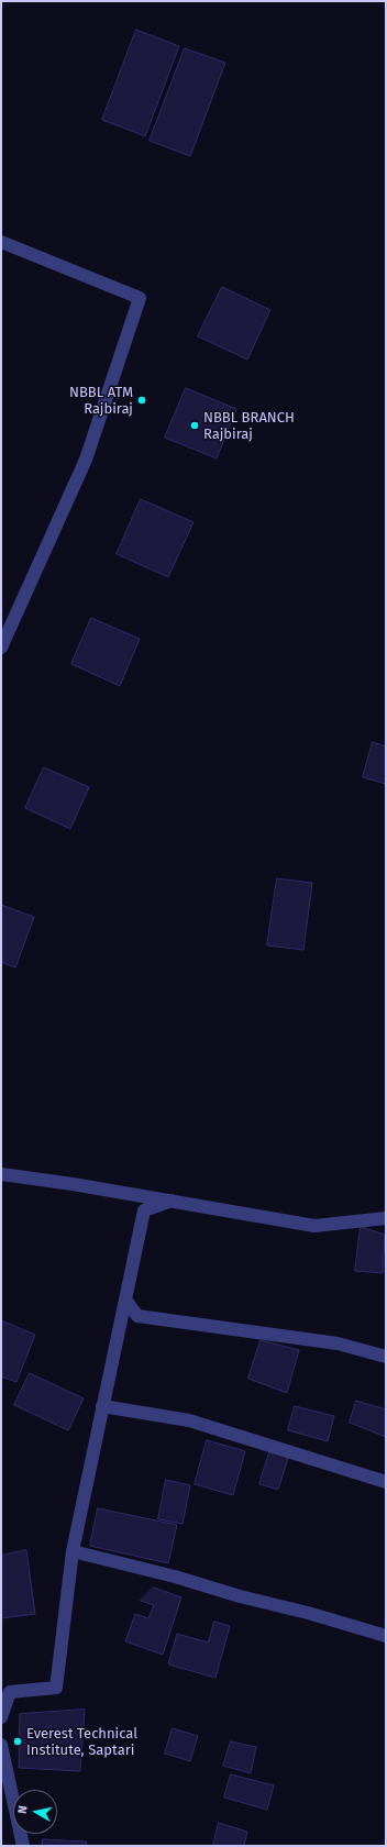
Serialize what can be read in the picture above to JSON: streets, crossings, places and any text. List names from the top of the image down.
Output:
{
  "places": ["NBBL ATM Rajbiraj", "NBBL BRANCH Rajbiraj", "Everest Technical Institute, Saptari"],
  "north": "left"
}
